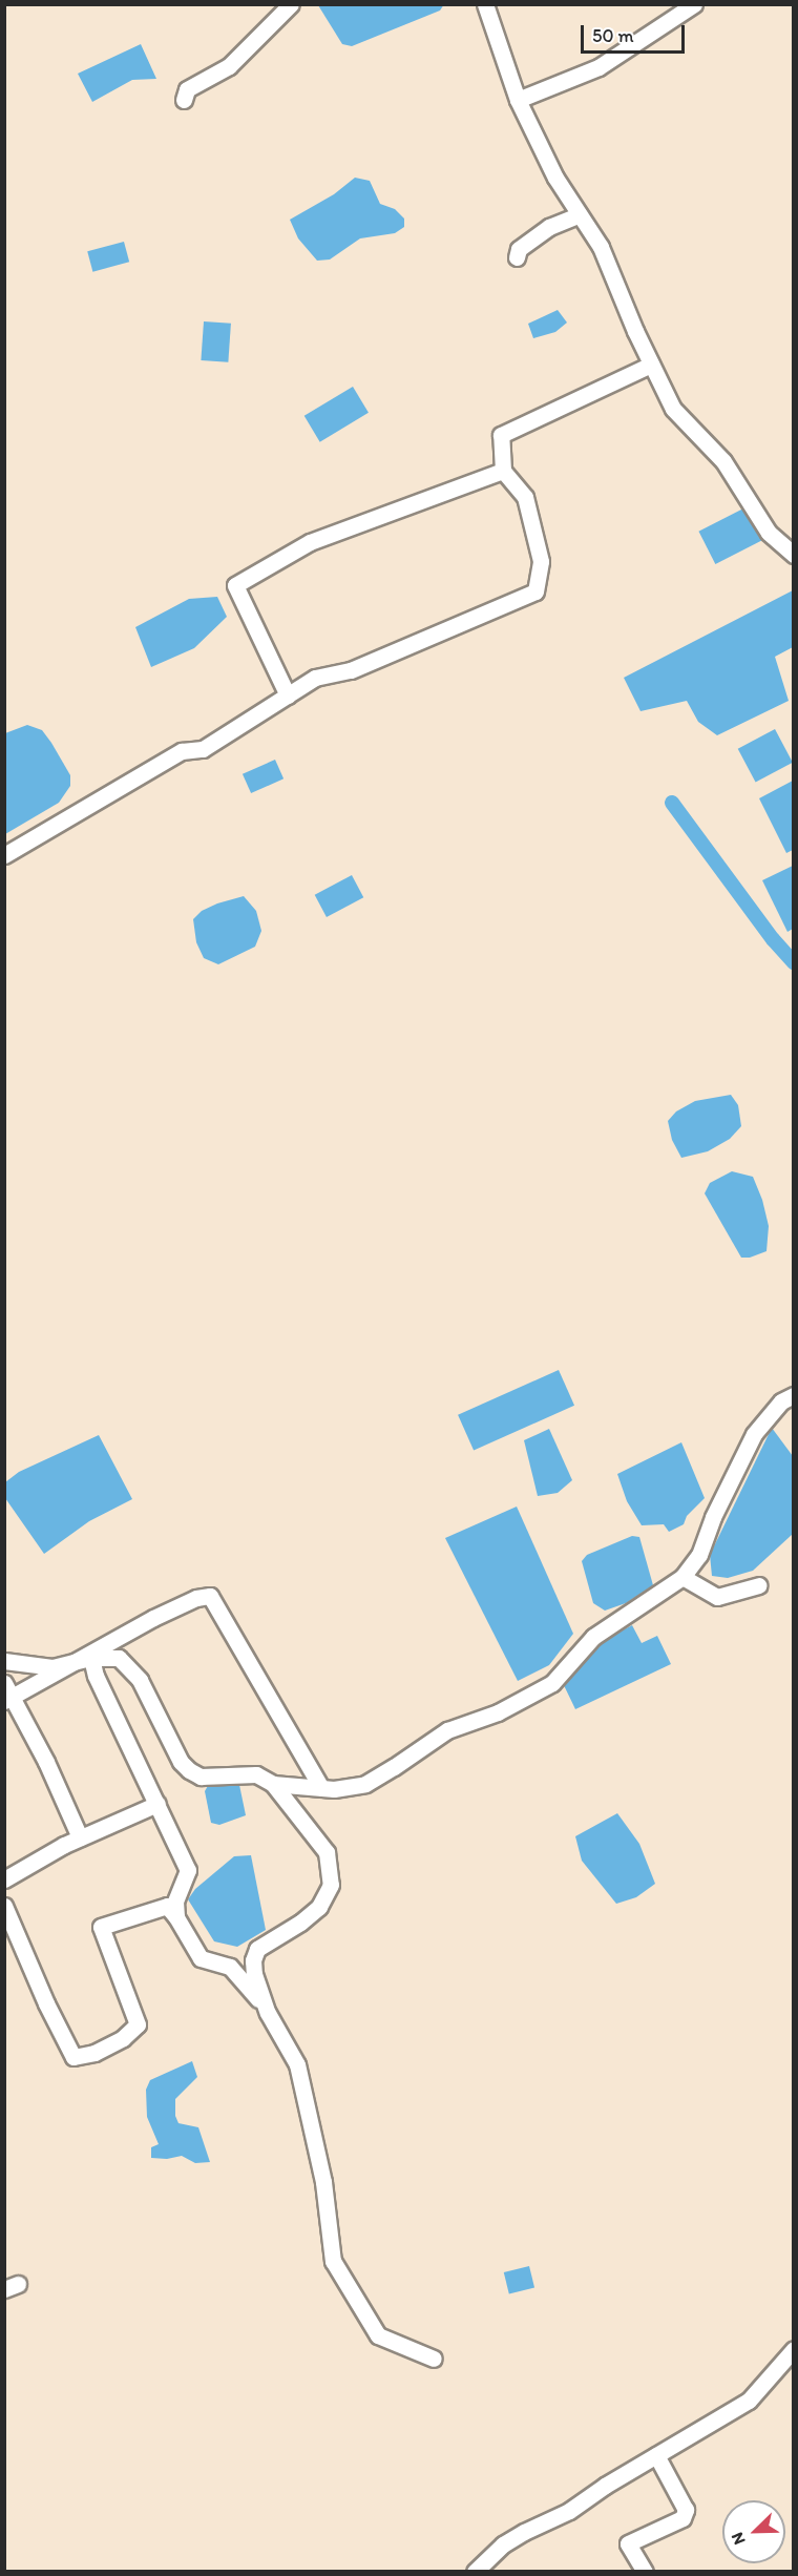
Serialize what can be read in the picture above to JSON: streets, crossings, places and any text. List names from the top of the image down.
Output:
{
  "scale_bar": "50 m",
  "north": "bottom left"
}
